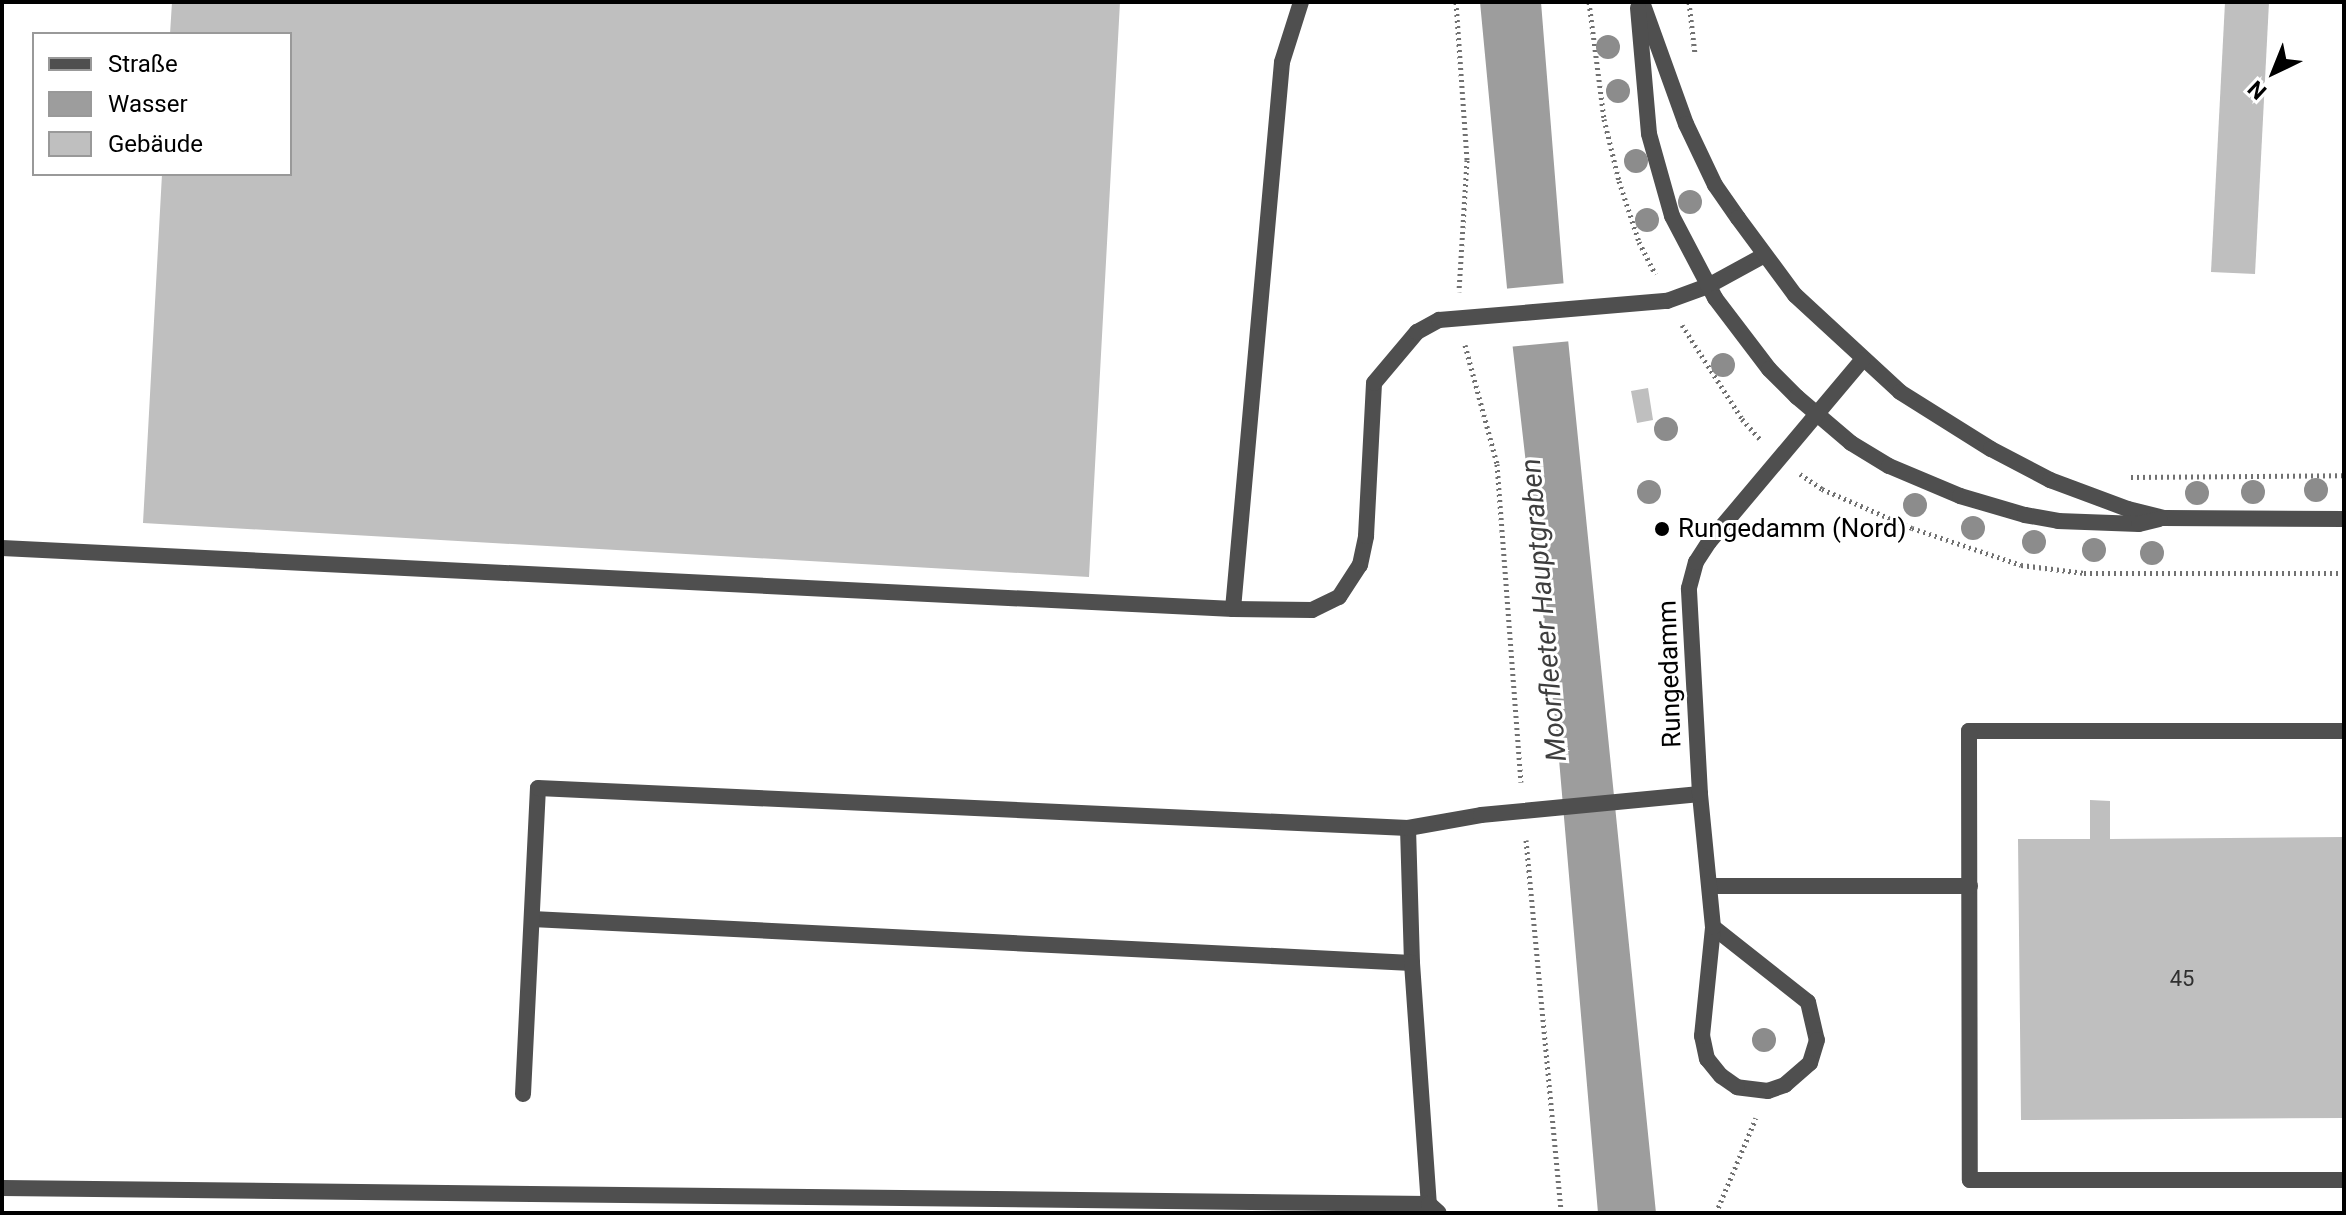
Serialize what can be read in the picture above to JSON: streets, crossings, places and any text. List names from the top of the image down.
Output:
{
  "streets": {
    "street": ["Rungedamm"]
  },
  "water": ["Moorfleeter Hauptgraben"],
  "places": ["Rungedamm (Nord)"],
  "house_numbers": ["45"],
  "legend": ["Straße", "Wasser", "Gebäude"],
  "north": "bottom left"
}
